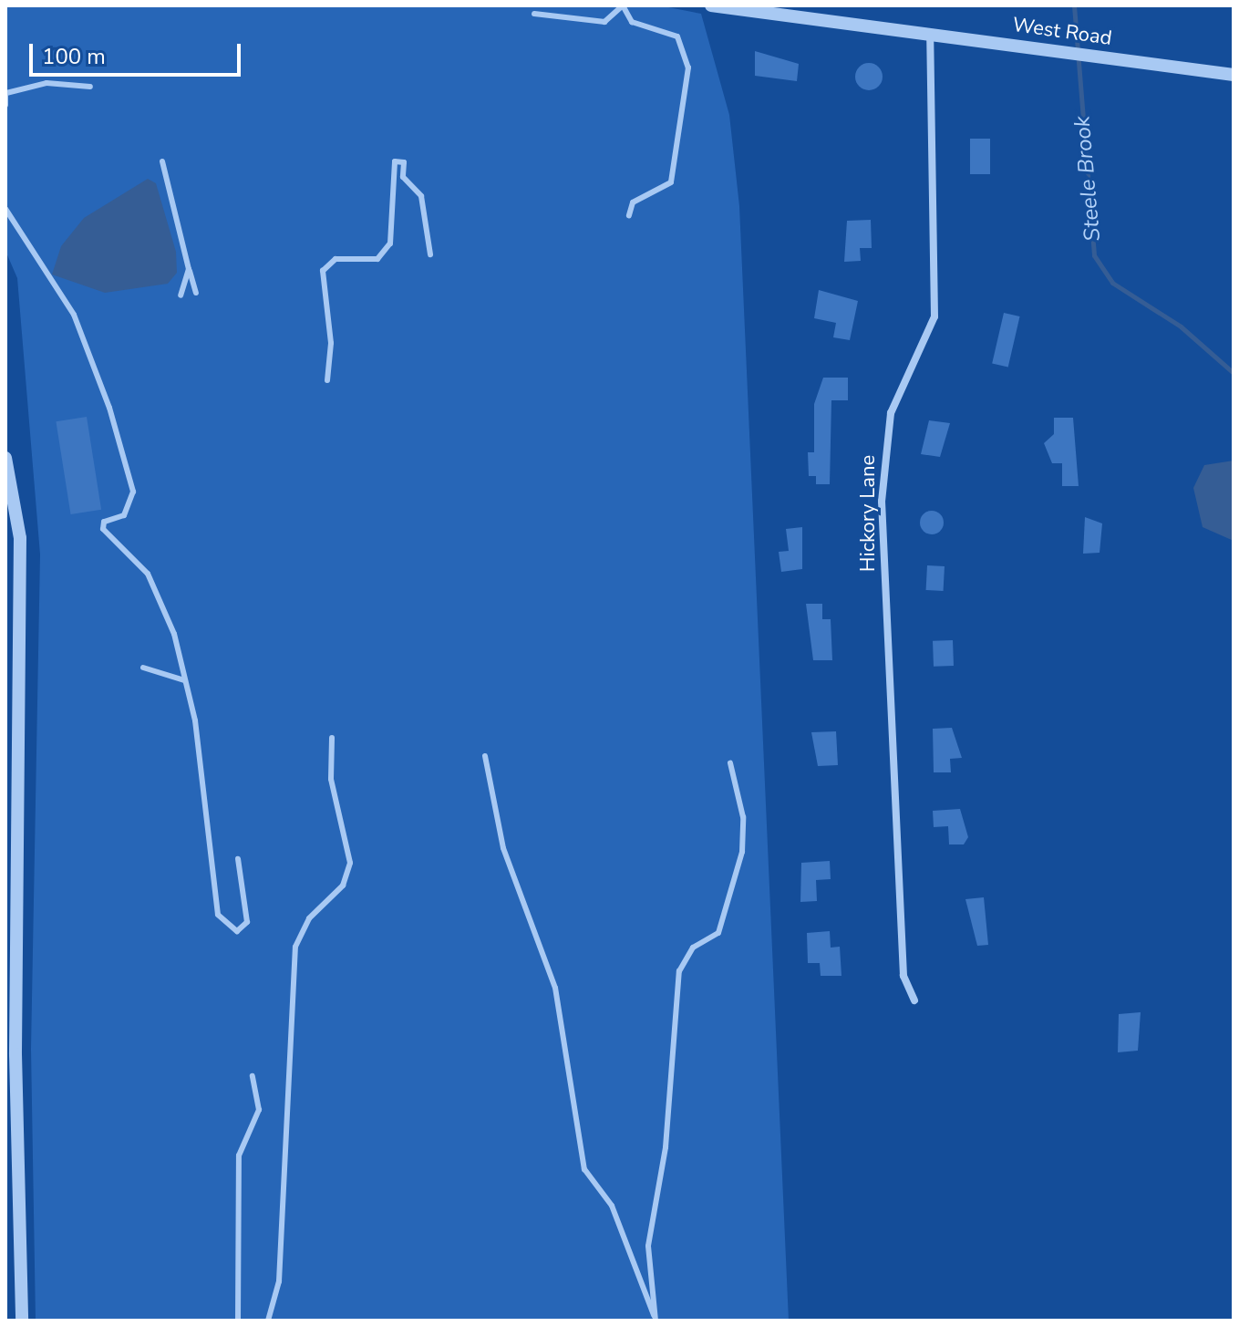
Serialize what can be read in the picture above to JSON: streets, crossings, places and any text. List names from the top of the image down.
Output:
{
  "streets": {
    "street": ["West Road", "Hickory Lane"]
  },
  "crossings": [
    ["West Road", "Hickory Lane"]
  ],
  "water": ["Steele Brook"],
  "scale_bar": "100 m"
}
